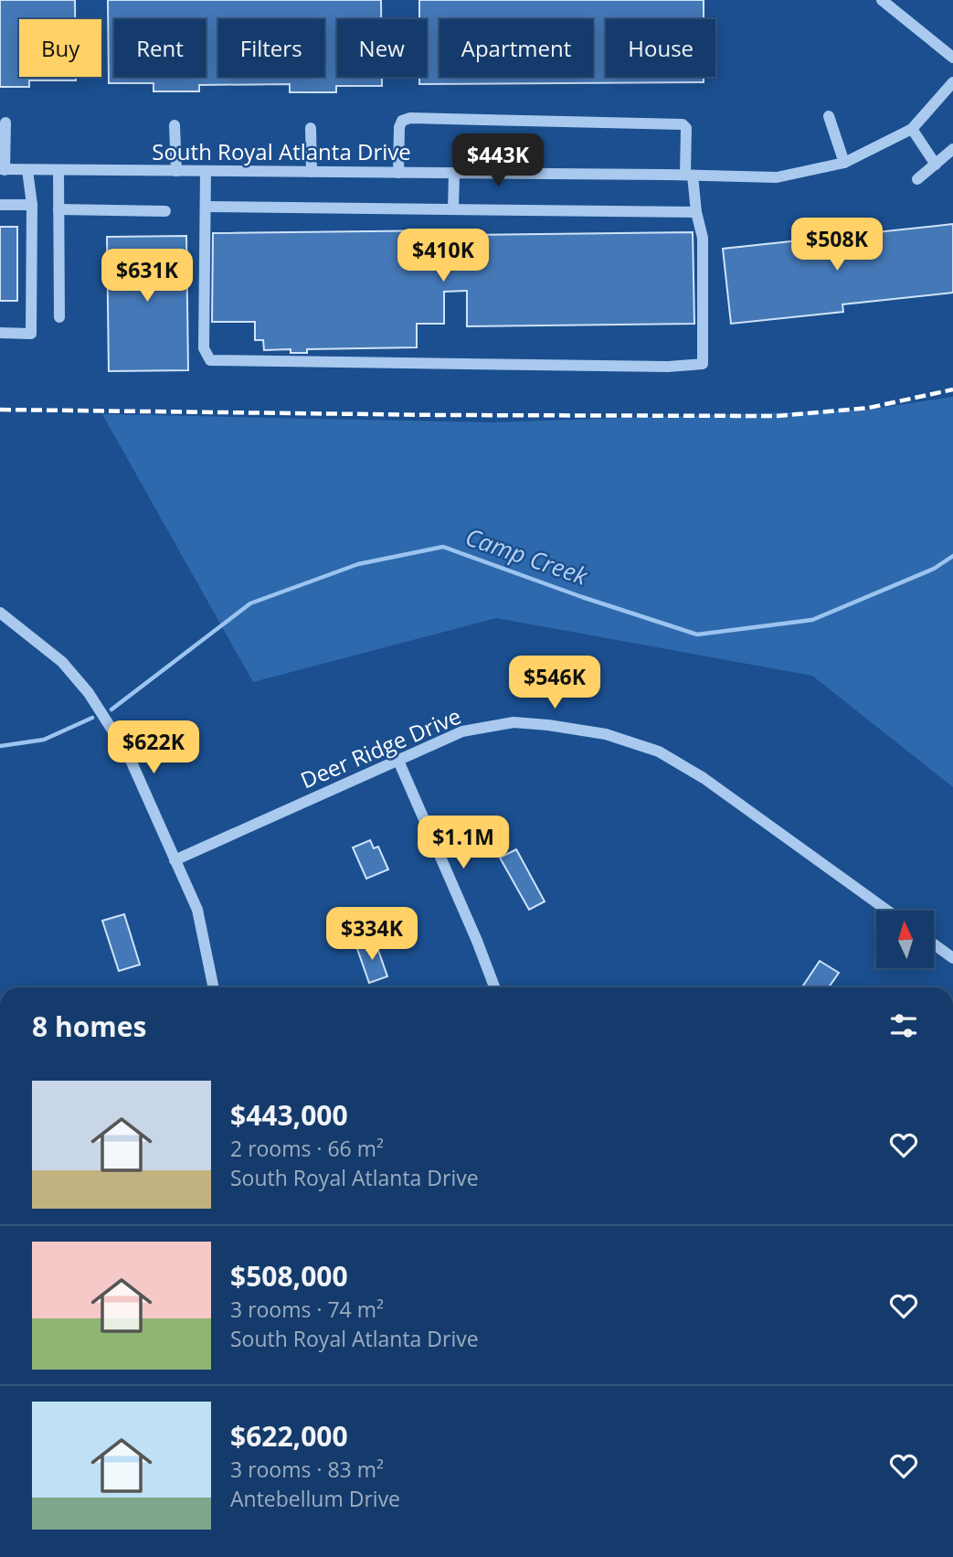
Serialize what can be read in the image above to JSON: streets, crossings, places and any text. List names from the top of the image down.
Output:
{
  "streets": {
    "street": ["South Royal Atlanta Drive", "Deer Ridge Drive"]
  },
  "water": ["Camp Creek"],
  "north": "top",
  "page": {
    "chip": [
      "Buy",
      "Rent",
      "Filters",
      "New",
      "Apartment",
      "House"
    ],
    "price": [
      "$443K",
      "$508K",
      "$410K",
      "$631K",
      "$546K",
      "$622K",
      "$1.1M",
      "$334K"
    ],
    "heading": "8 homes",
    "list": [
      {
        "name": "$443,000",
        "note": "2 rooms · 66 m² · South Royal Atlanta Drive"
      },
      {
        "name": "$508,000",
        "note": "3 rooms · 74 m² · South Royal Atlanta Drive"
      },
      {
        "name": "$622,000",
        "note": "3 rooms · 83 m² · Antebellum Drive"
      }
    ]
  }
}
